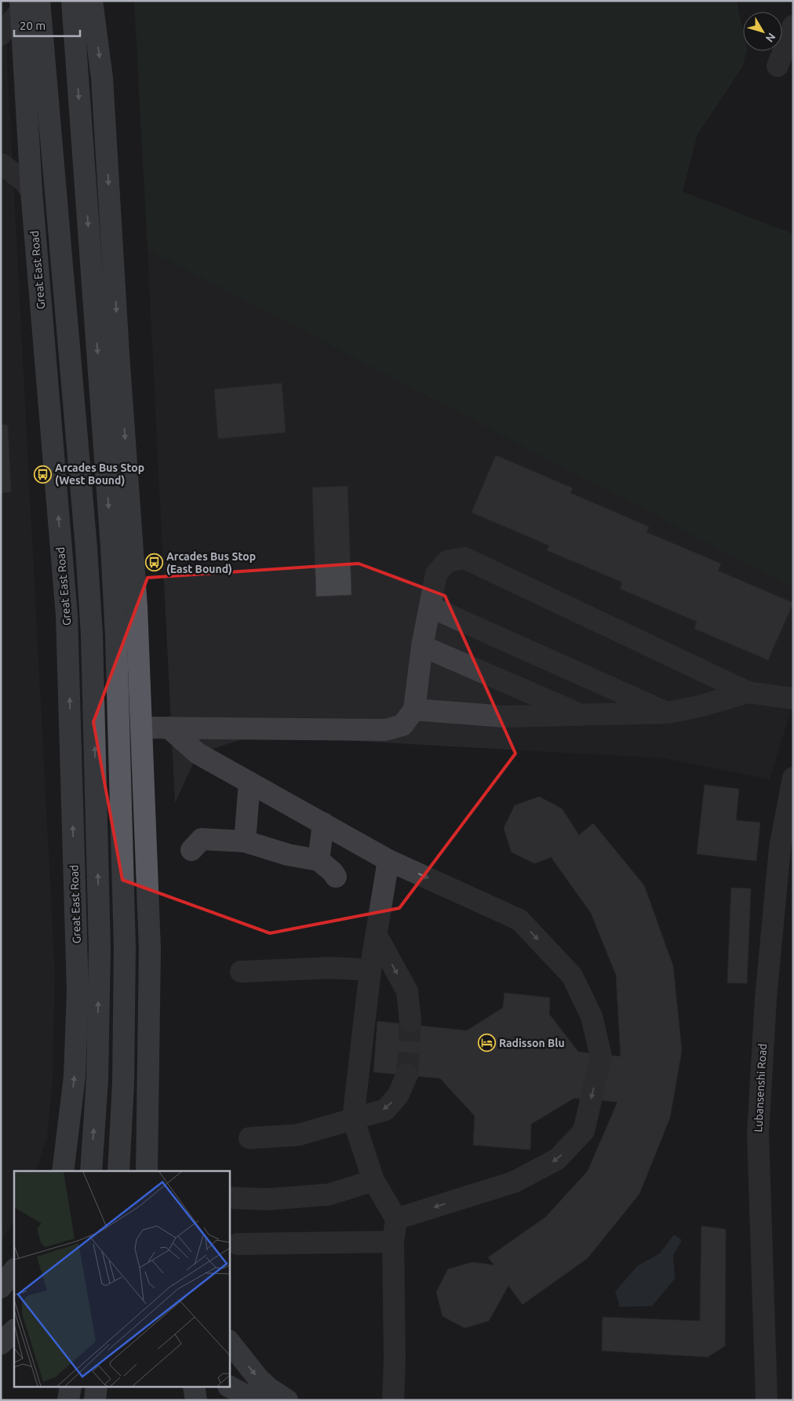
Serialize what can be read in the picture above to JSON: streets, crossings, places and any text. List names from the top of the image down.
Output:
{
  "streets": {
    "main road": ["Great East Road"],
    "street": ["Lubansenshi Road"]
  },
  "places": {
    "bus stop": ["Arcades Bus Stop (West Bound)", "Arcades Bus Stop (East Bound)"],
    "hotel": ["Radisson Blu"]
  },
  "scale_bar": "20 m",
  "north": "bottom right"
}
